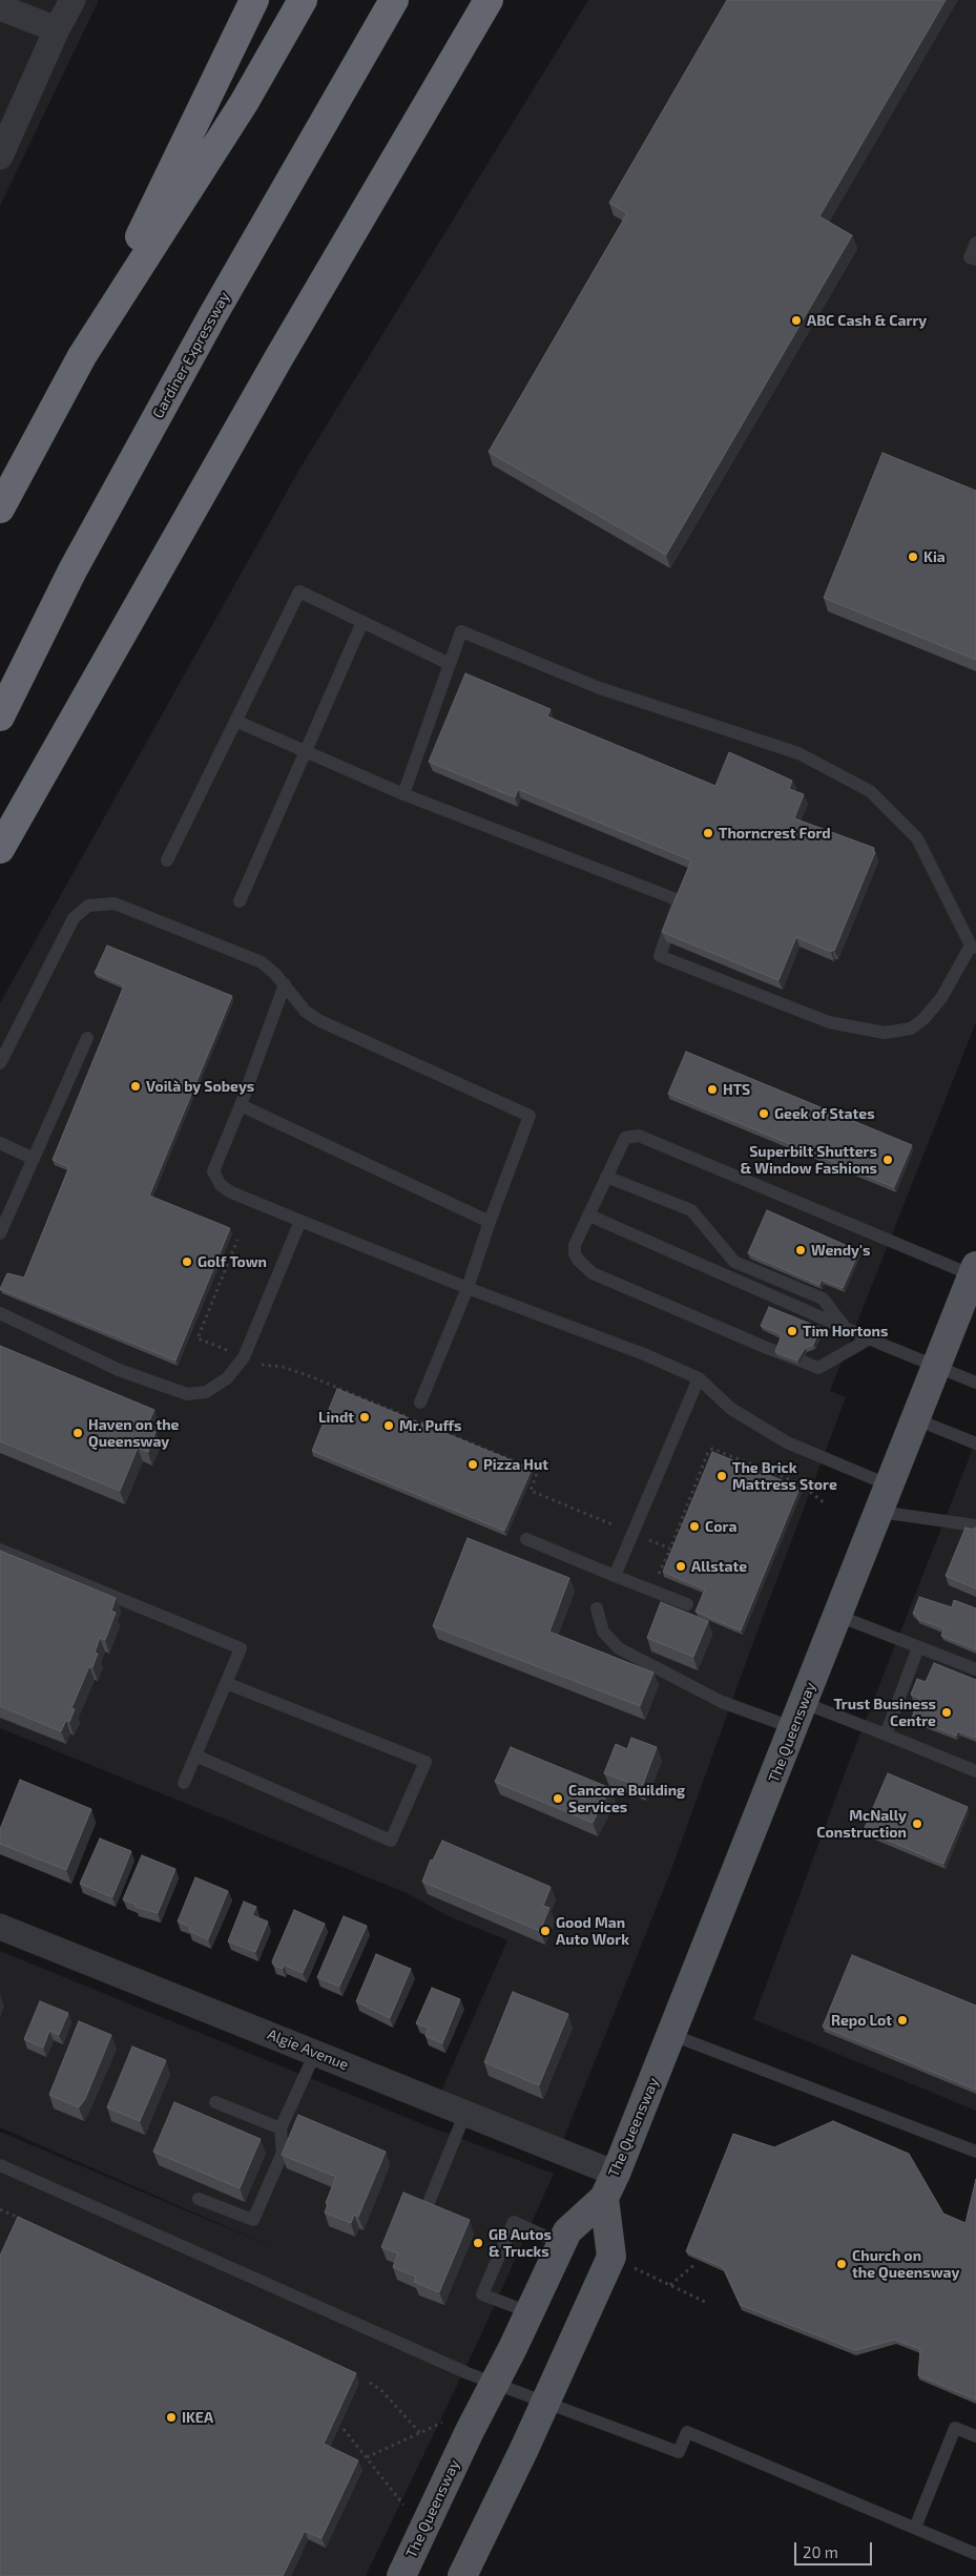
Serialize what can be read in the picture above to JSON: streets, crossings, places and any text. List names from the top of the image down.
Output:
{
  "streets": {
    "highway": ["Gardiner Expressway"],
    "main road": ["The Queensway"],
    "street": ["Algie Avenue"]
  },
  "crossings": [
    ["The Queensway", "Algie Avenue"]
  ],
  "places": [
    "ABC Cash & Carry",
    "Kia",
    "Thorncrest Ford",
    "Voilà by Sobeys",
    "HTS",
    "Geek of States",
    "Superbilt Shutters & Window Fashions",
    "Wendy's",
    "Golf Town",
    "Tim Hortons",
    "Lindt",
    "Mr. Puffs",
    "Haven on the Queensway",
    "Pizza Hut",
    "The Brick Mattress Store",
    "Cora",
    "Allstate",
    "Trust Business Centre",
    "Cancore Building Services",
    "McNally Construction",
    "Good Man Auto Work",
    "Repo Lot",
    "GB Autos & Trucks",
    "Church on the Queensway",
    "IKEA"
  ],
  "scale_bar": "20 m"
}
